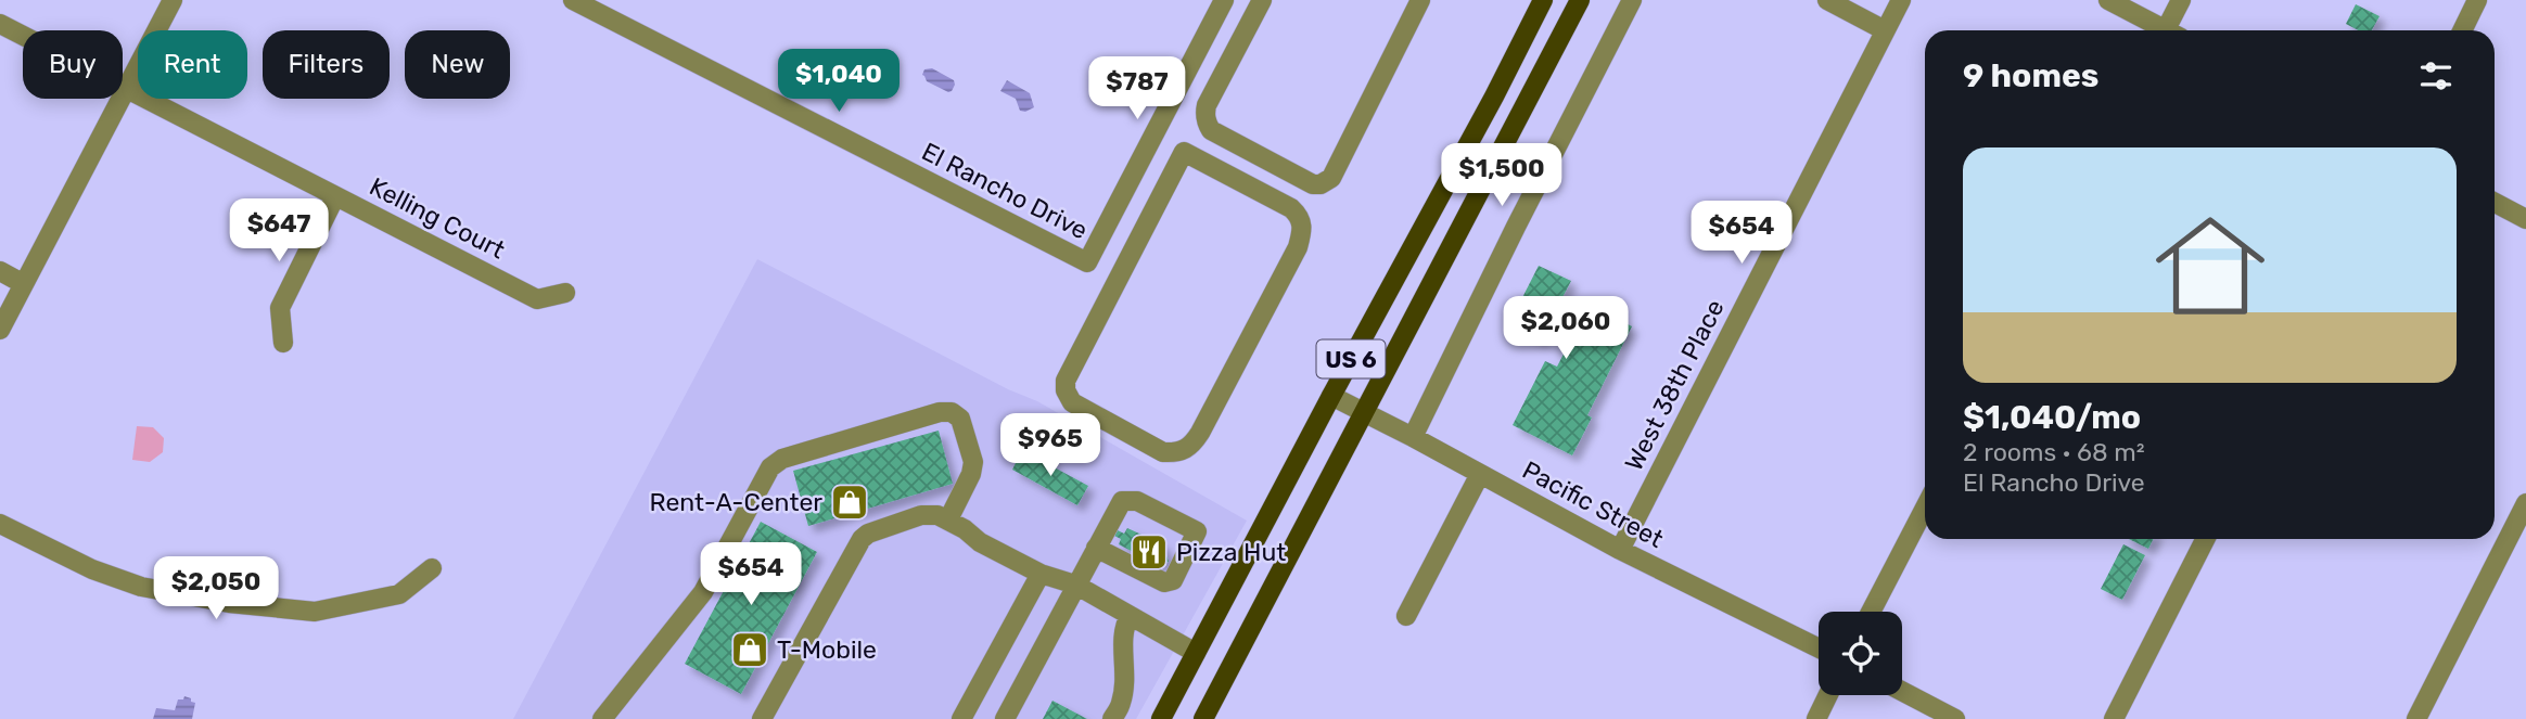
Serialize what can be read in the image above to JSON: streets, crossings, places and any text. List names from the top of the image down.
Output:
{
  "streets": {
    "main road": ["US 6"],
    "street": [
      "El Rancho Drive",
      "Kelling Court",
      "West 38th Place",
      "Pacific Street"
    ]
  },
  "crossings": [
    ["US 6", "Pacific Street"],
    ["West 38th Place", "Pacific Street"]
  ],
  "places": {
    "shop": ["Rent-A-Center", "T-Mobile"],
    "restaurant": ["Pizza Hut"]
  },
  "page": {
    "chip": [
      "Buy",
      "Rent",
      "Filters",
      "New"
    ],
    "heading": "9 homes",
    "price": [
      "$1,040",
      "$787",
      "$1,500",
      "$647",
      "$654",
      "$2,060",
      "$965",
      "$654",
      "$2,050"
    ],
    "list": [
      {
        "name": "$1,040/mo",
        "note": "2 rooms · 68 m² · El Rancho Drive"
      }
    ]
  }
}
